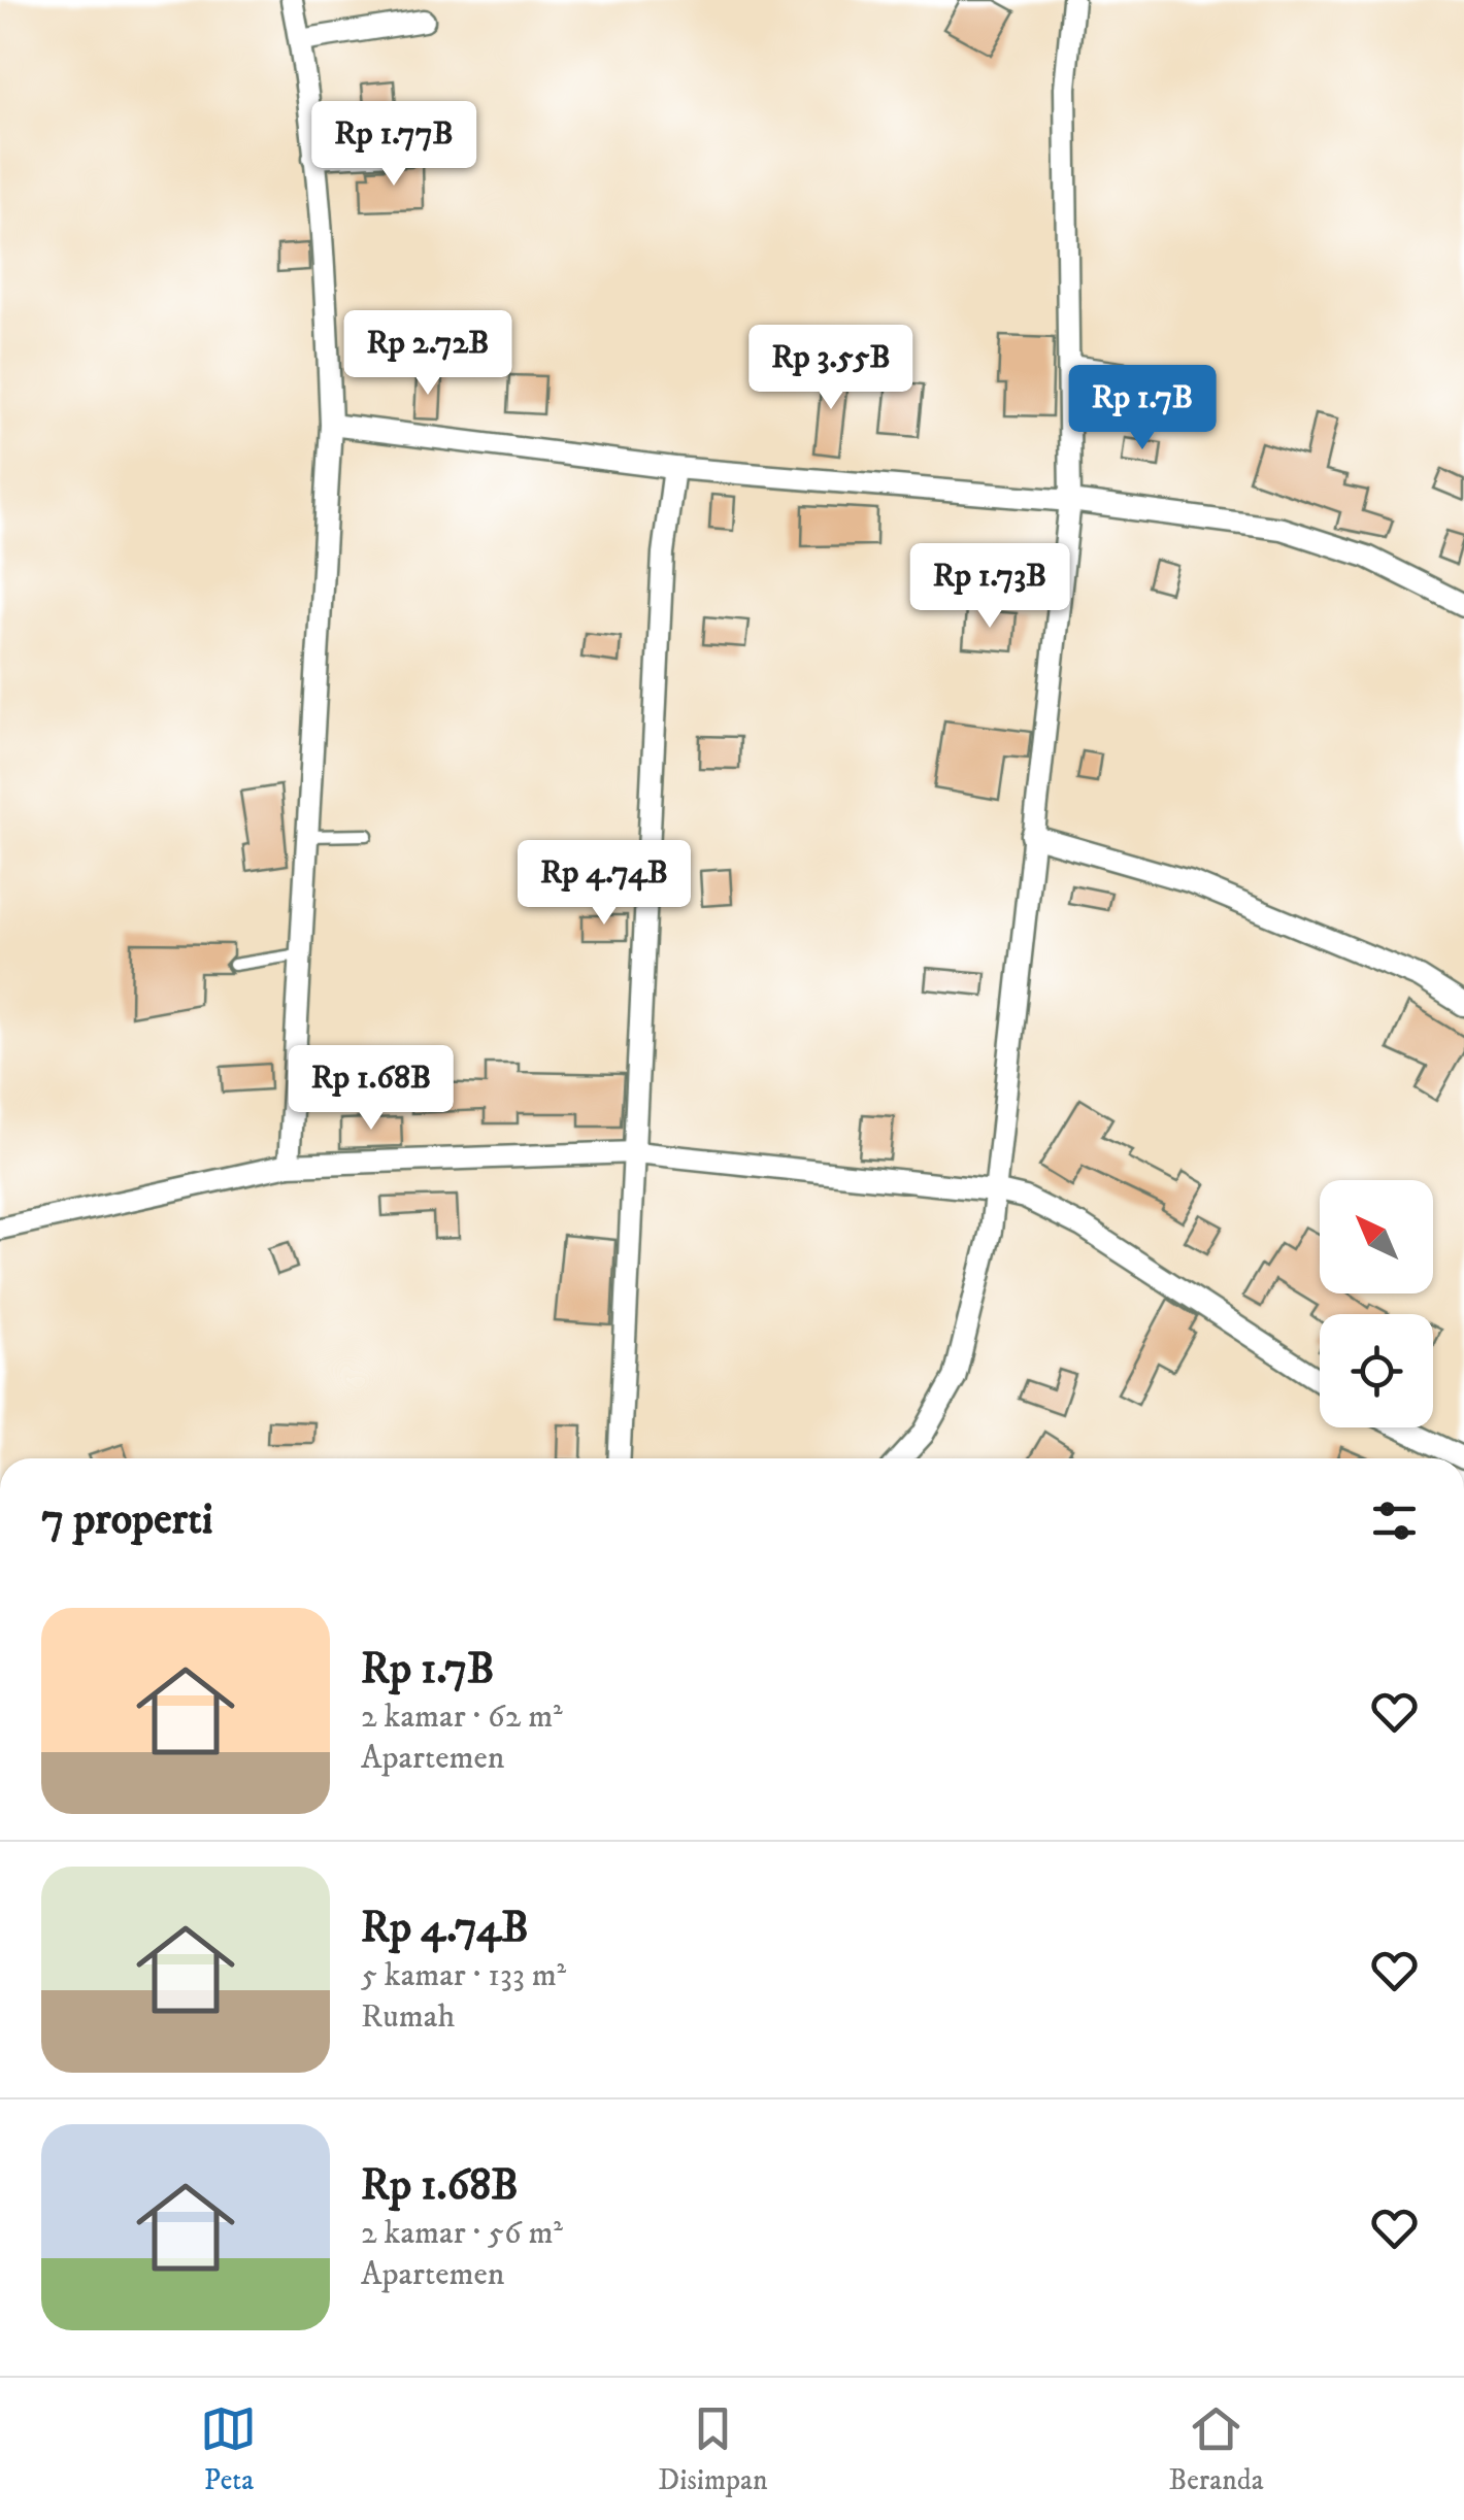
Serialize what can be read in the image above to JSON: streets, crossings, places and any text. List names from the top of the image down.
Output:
{
  "north": "top left",
  "page": {
    "price": [
      "Rp 1.77B",
      "Rp 2.72B",
      "Rp 3.55B",
      "Rp 1.7B",
      "Rp 1.73B",
      "Rp 4.74B",
      "Rp 1.68B"
    ],
    "heading": "7 properti",
    "list": [
      {
        "name": "Rp 1.7B",
        "note": "2 kamar · 62 m² · Apartemen"
      },
      {
        "name": "Rp 4.74B",
        "note": "5 kamar · 133 m² · Rumah"
      },
      {
        "name": "Rp 1.68B",
        "note": "2 kamar · 56 m² · Apartemen"
      }
    ],
    "tabs": ["Peta", "Disimpan", "Beranda"]
  }
}
